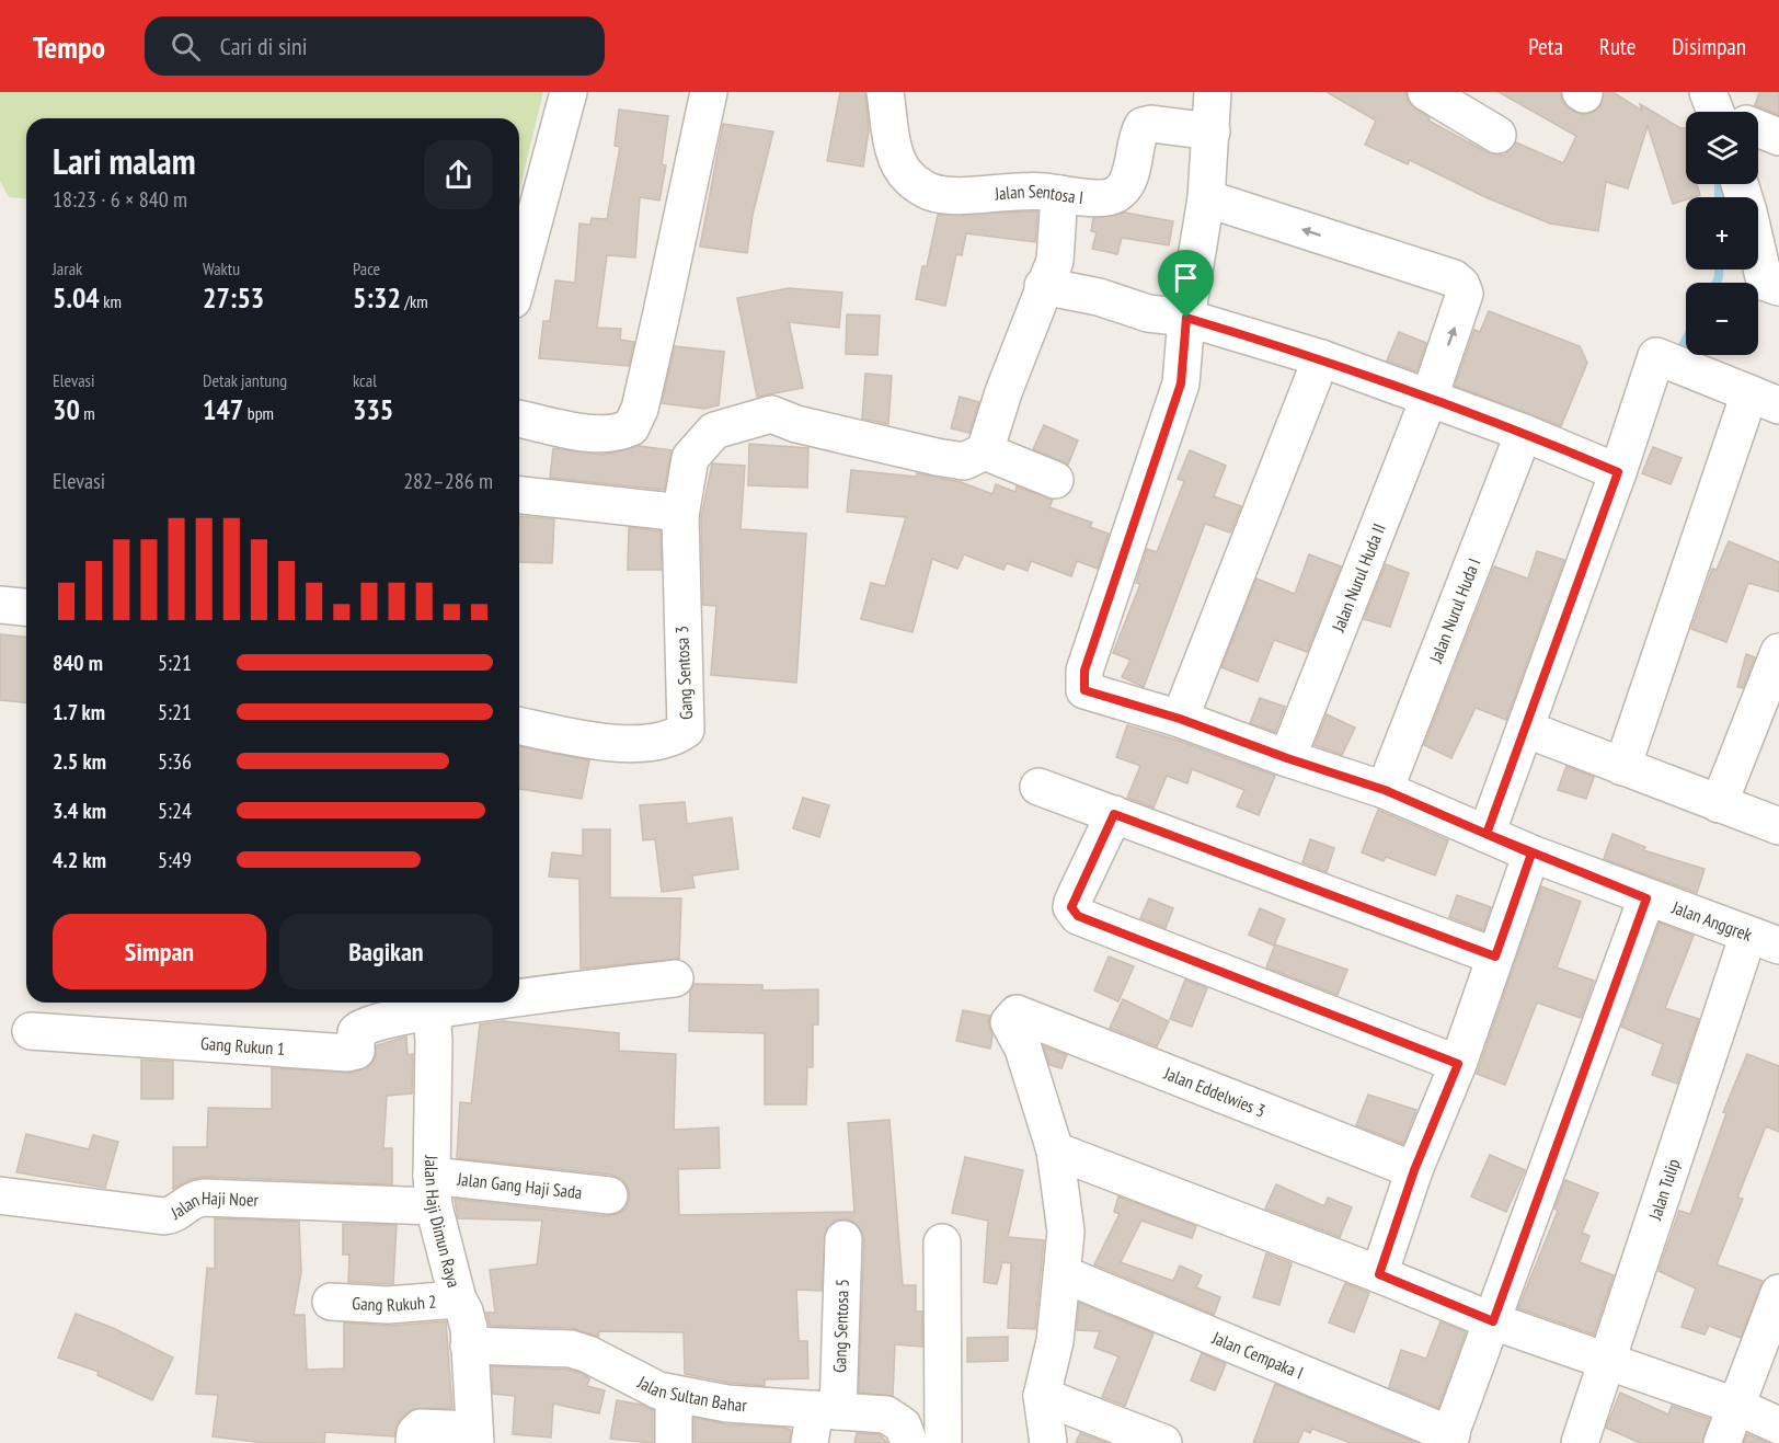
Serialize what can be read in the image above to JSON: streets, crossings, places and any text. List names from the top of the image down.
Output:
{
  "streets": {
    "street": [
      "Jalan Sentosa I",
      "Jalan Nurul Huda II",
      "Jalan Nurul Huda I",
      "Gang Sentosa 3",
      "Jalan Anggrek",
      "Gang Rukun 1",
      "Jalan Eddelwies 3",
      "Jalan Gang Haji Sada",
      "Jalan Tulip",
      "Jalan Haji Noer",
      "Jalan Haji Dimun Raya",
      "Gang Rukuh 2",
      "Gang Sentosa 5",
      "Jalan Cempaka I",
      "Jalan Sultan Bahar"
    ]
  },
  "crossings": [
    ["Jalan Nurul Huda II", "Jalan Anggrek"],
    ["Jalan Nurul Huda I", "Jalan Anggrek"],
    ["Jalan Anggrek", "Jalan Tulip"],
    ["Gang Rukun 1", "Jalan Haji Dimun Raya"],
    ["Jalan Gang Haji Sada", "Jalan Haji Noer"],
    ["Jalan Gang Haji Sada", "Jalan Haji Dimun Raya"],
    ["Jalan Haji Noer", "Jalan Haji Dimun Raya"],
    ["Jalan Haji Dimun Raya", "Gang Rukuh 2"],
    ["Jalan Haji Dimun Raya", "Jalan Sultan Bahar"],
    ["Gang Sentosa 5", "Jalan Sultan Bahar"]
  ],
  "page": {
    "header": "Tempo",
    "search": "Cari di sini",
    "nav": ["Peta", "Rute", "Disimpan"],
    "map_buttons": ["+", "−"],
    "heading": ["Lari malam", "18:23 · 6 × 840 m"],
    "stats": [
      ["Jarak", "5.04 km"],
      ["Waktu", "27:53"],
      ["Pace", "5:32 /km"],
      ["Elevasi", "30 m"],
      ["Detak jantung", "147 bpm"],
      ["kcal", "335"]
    ],
    "chart": ["Elevasi", "282–286 m"],
    "list": [
      {
        "name": "840 m",
        "note": "5:21"
      },
      {
        "name": "1.7 km",
        "note": "5:21"
      },
      {
        "name": "2.5 km",
        "note": "5:36"
      },
      {
        "name": "3.4 km",
        "note": "5:24"
      },
      {
        "name": "4.2 km",
        "note": "5:49"
      }
    ],
    "buttons": ["Simpan", "Bagikan"]
  }
}
